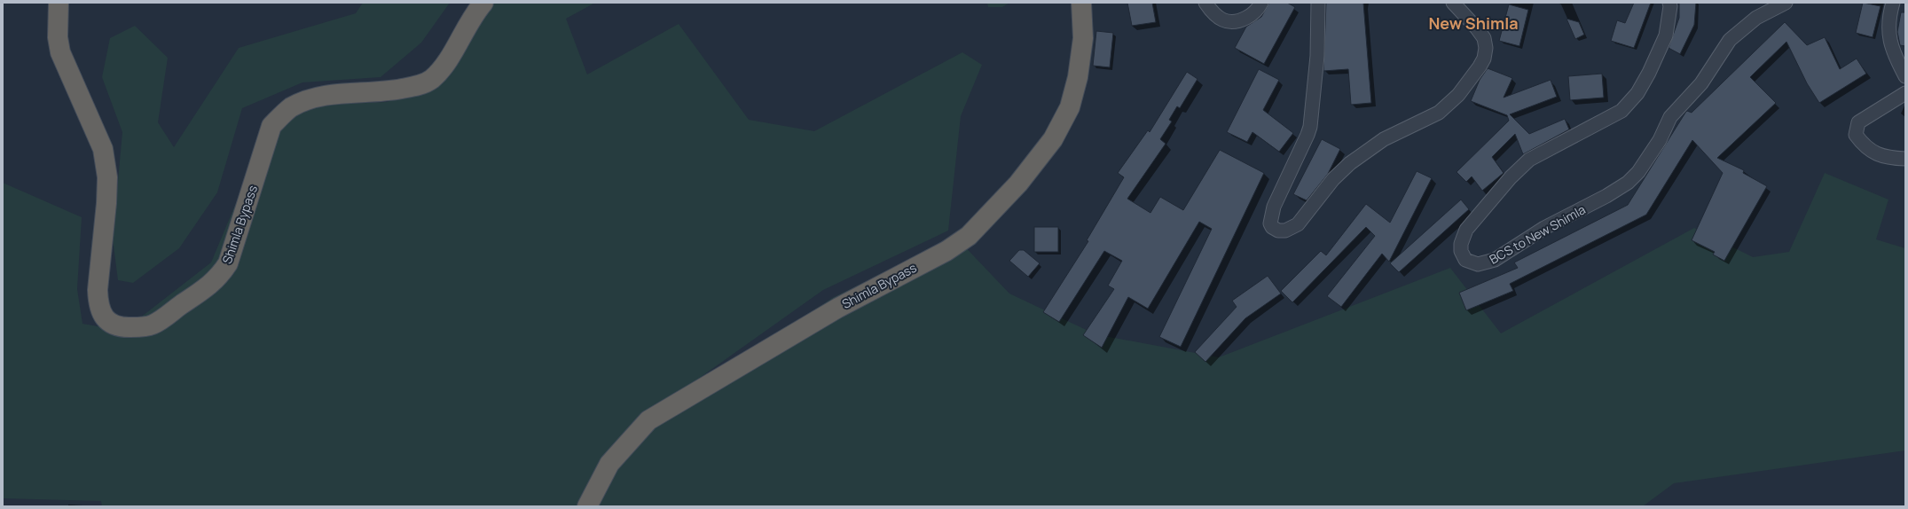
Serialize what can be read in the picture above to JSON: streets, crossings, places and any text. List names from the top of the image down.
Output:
{
  "streets": {
    "highway": ["Shimla Bypass"],
    "street": ["BCS to New Shimla"]
  },
  "districts": ["New Shimla"]
}
